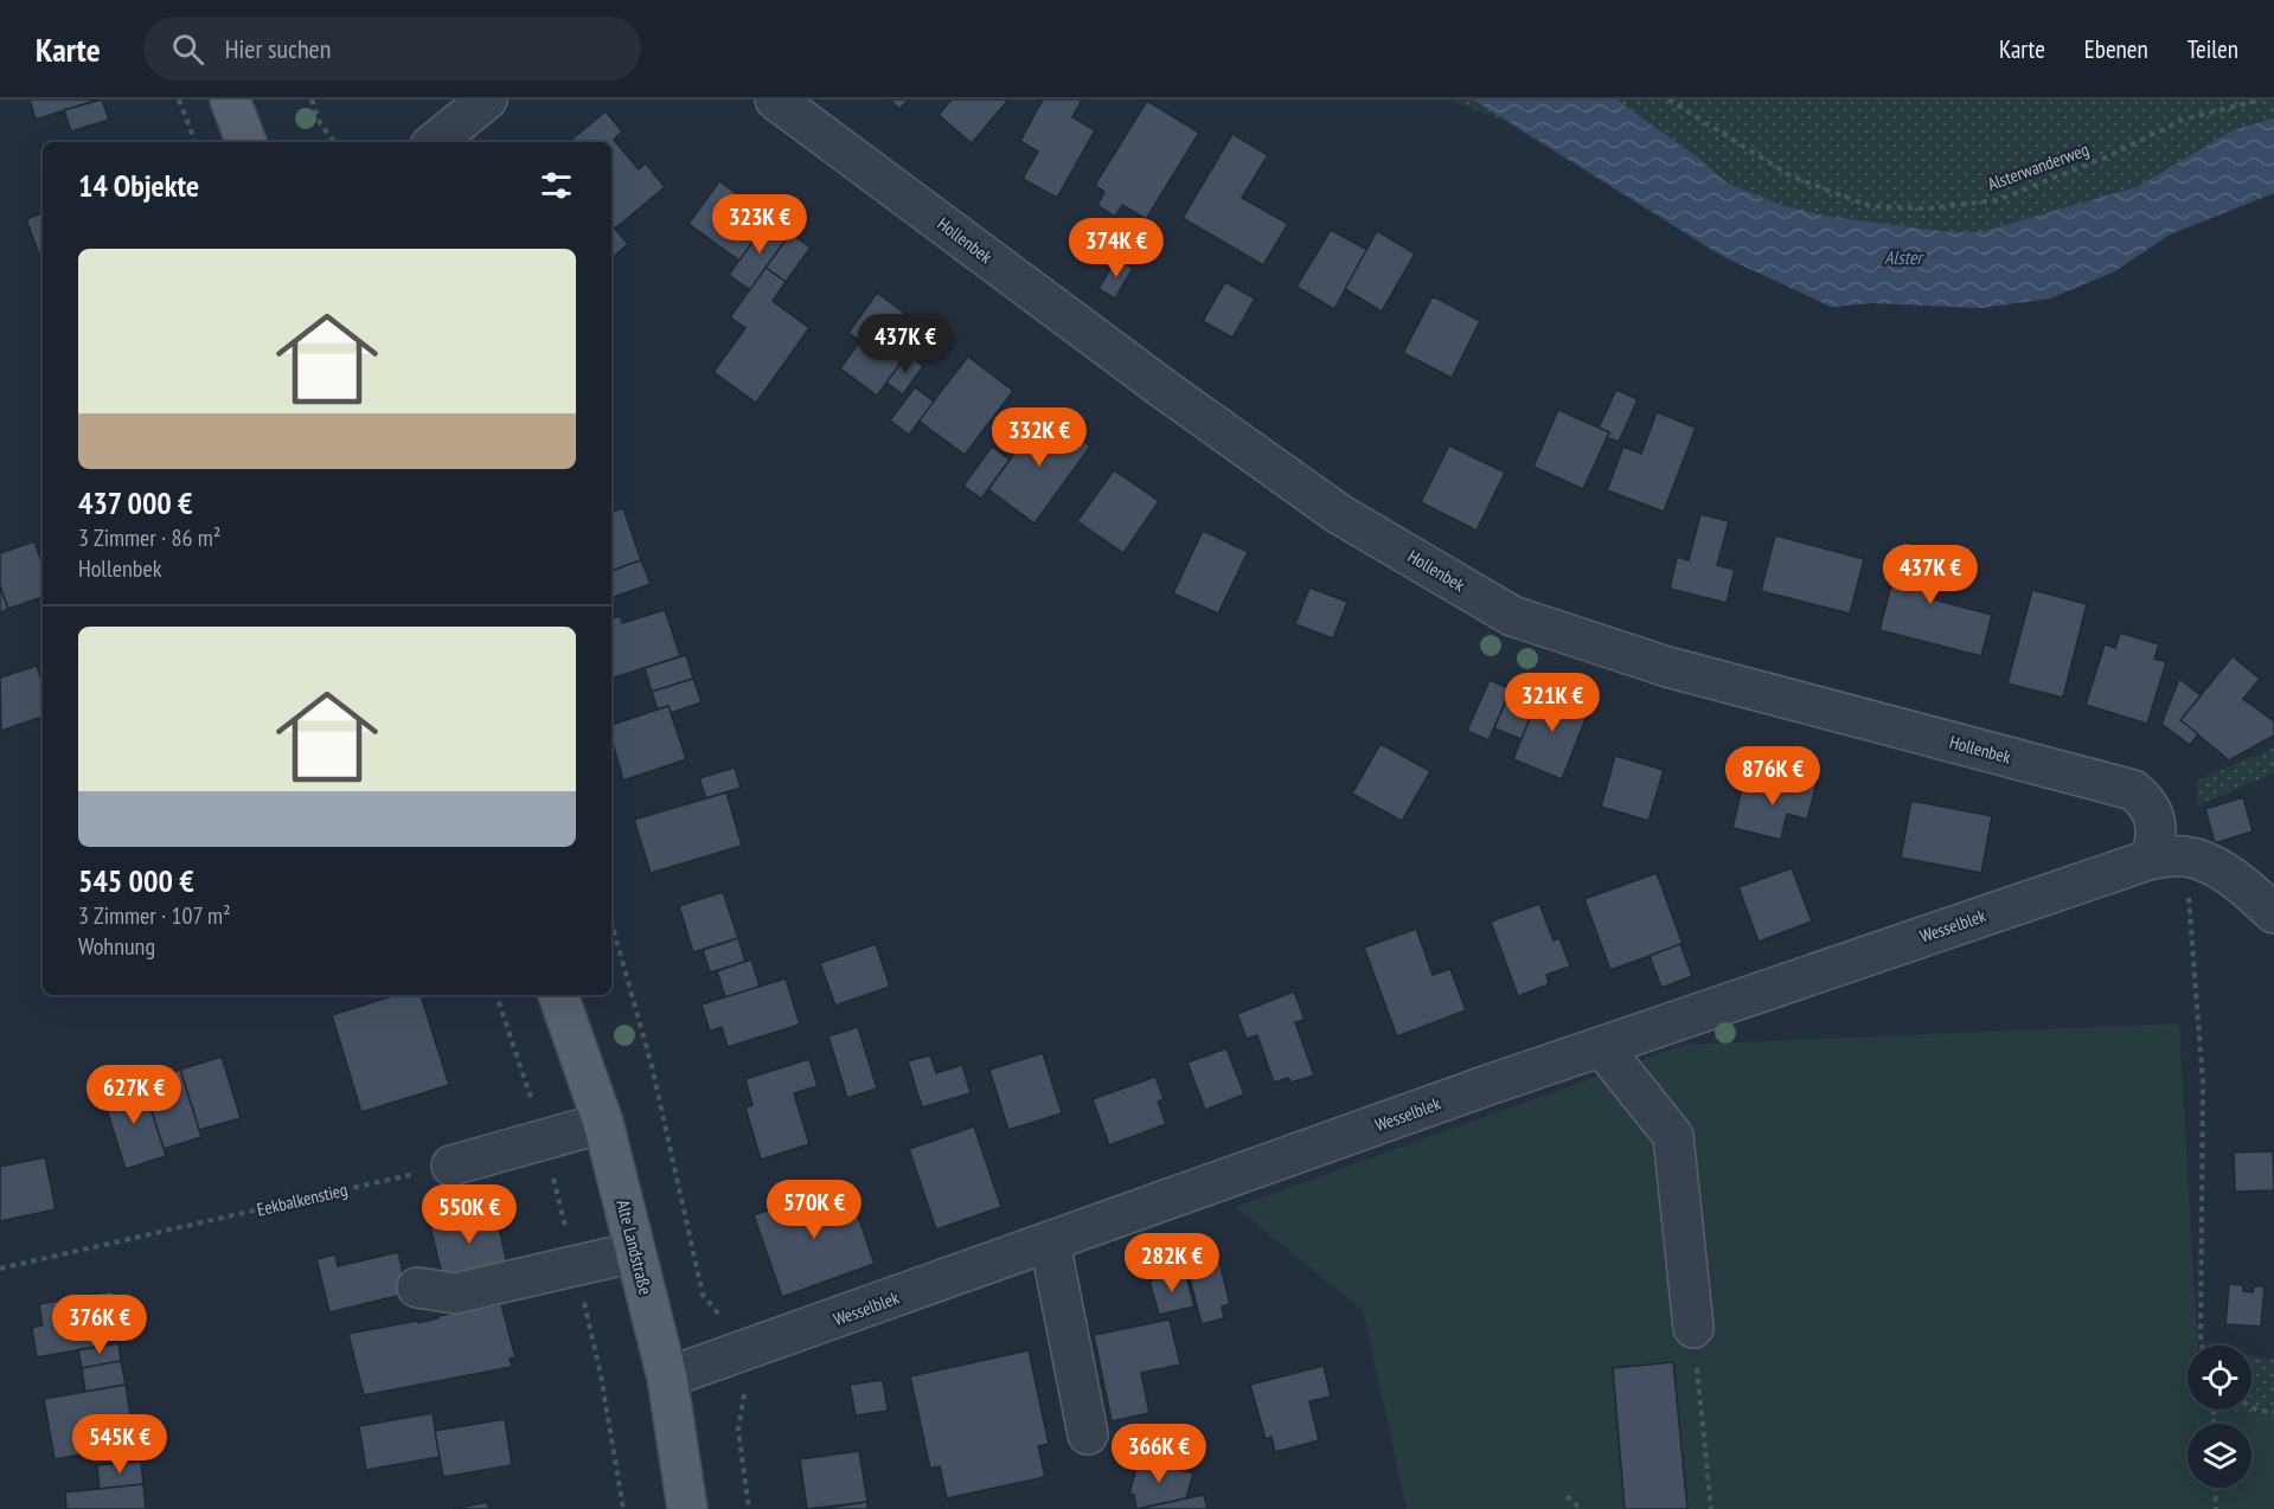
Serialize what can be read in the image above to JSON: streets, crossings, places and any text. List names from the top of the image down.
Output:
{
  "streets": {
    "main road": ["Alte Landstraße"],
    "street": ["Hollenbek", "Wesselblek"],
    "path": ["Alsterwanderweg", "Eekbalkenstieg"]
  },
  "crossings": [
    ["Hollenbek", "Wesselblek"],
    ["Wesselblek", "Alte Landstraße"]
  ],
  "water": ["Alster"],
  "page": {
    "header": "Karte",
    "search": "Hier suchen",
    "nav": ["Karte", "Ebenen", "Teilen"],
    "heading": "14 Objekte",
    "price": [
      "323K €",
      "374K €",
      "437K €",
      "332K €",
      "437K €",
      "321K €",
      "876K €",
      "627K €",
      "570K €",
      "550K €",
      "282K €",
      "376K €",
      "545K €",
      "366K €"
    ],
    "list": [
      {
        "name": "437 000 €",
        "note": "3 Zimmer · 86 m² · Hollenbek"
      },
      {
        "name": "545 000 €",
        "note": "3 Zimmer · 107 m² · Wohnung"
      }
    ]
  }
}
